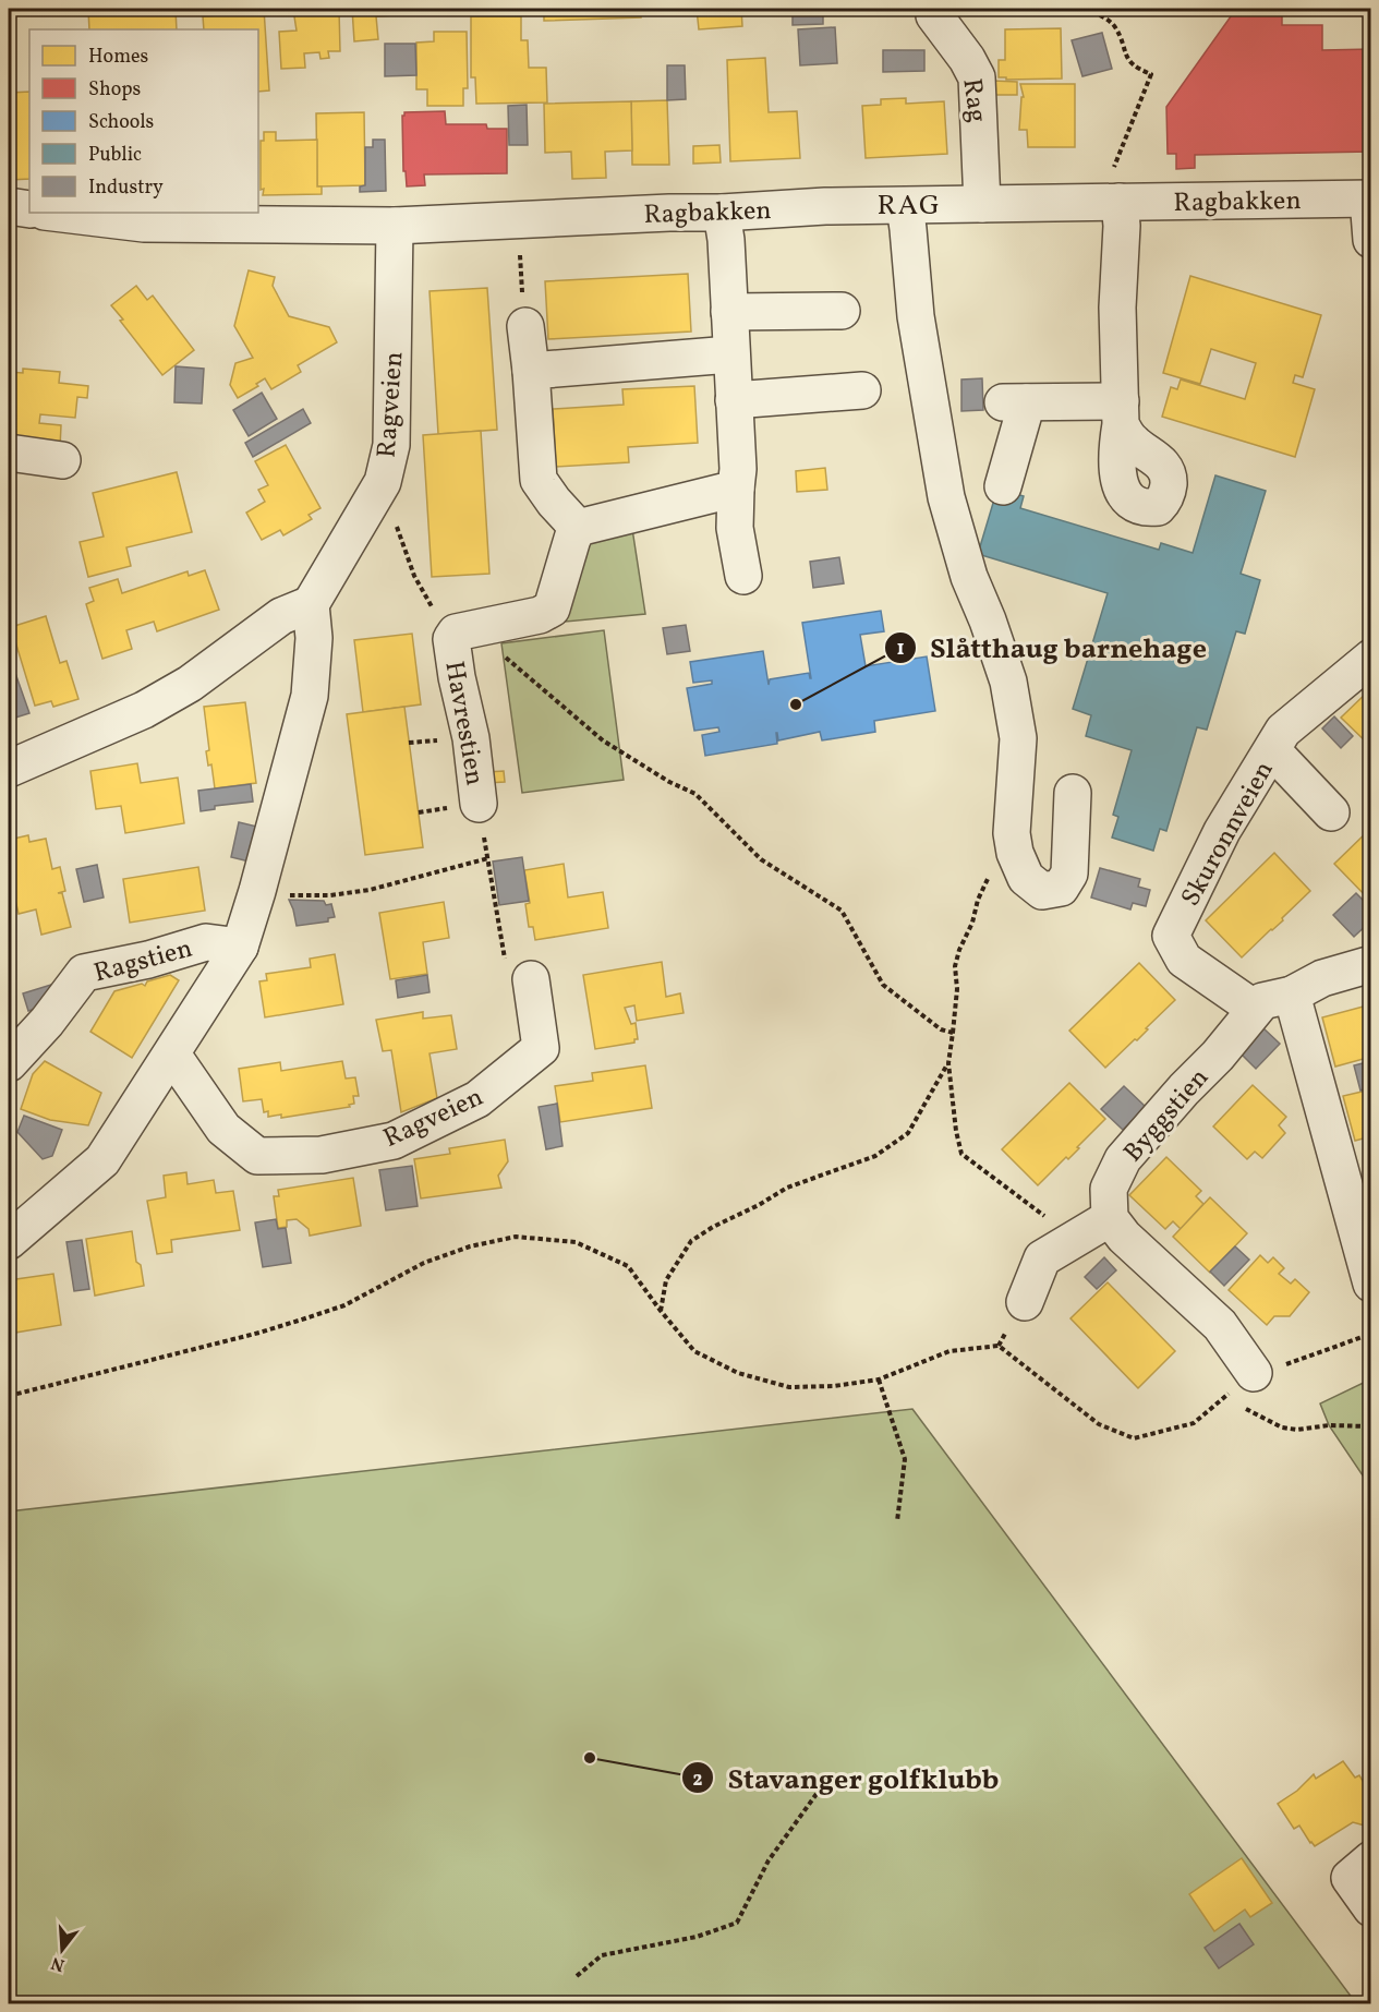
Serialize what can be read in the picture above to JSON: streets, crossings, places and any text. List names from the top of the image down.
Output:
{
  "streets": {
    "street": [
      "Rag",
      "Ragbakken",
      "Ragveien",
      "Havrestien",
      "Skuronnveien",
      "Ragstien",
      "Byggstien"
    ]
  },
  "crossings": [
    ["Rag", "Ragbakken"],
    ["Ragbakken", "Ragveien"],
    ["Skuronnveien", "Byggstien"]
  ],
  "districts": ["RAG"],
  "places": ["Slåtthaug barnehage", "Stavanger golfklubb"],
  "legend": [
    "Homes",
    "Shops",
    "Schools",
    "Public",
    "Industry"
  ],
  "north": "bottom"
}
